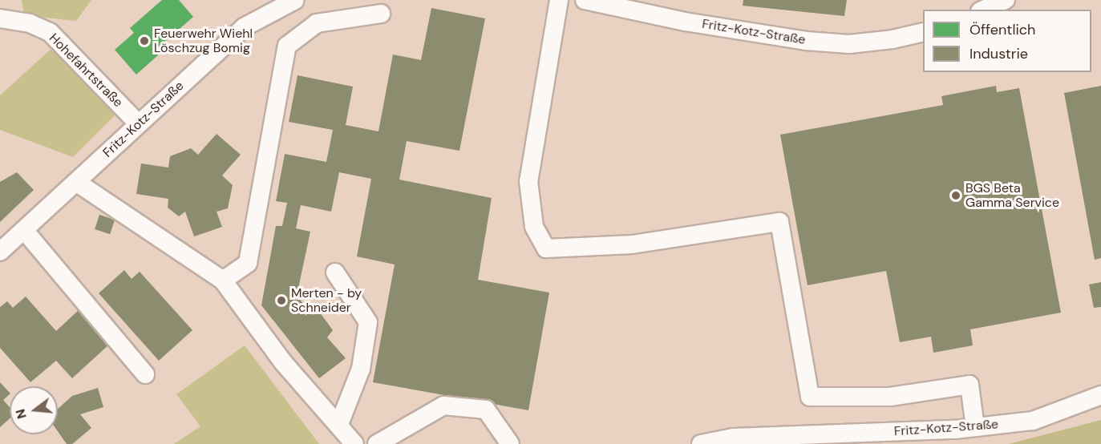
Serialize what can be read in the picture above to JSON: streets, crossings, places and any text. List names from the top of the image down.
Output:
{
  "streets": {
    "street": ["Fritz-Kotz-Straße", "Hohefahrtstraße"]
  },
  "crossings": [
    ["Fritz-Kotz-Straße", "Hohefahrtstraße"]
  ],
  "places": ["Feuerwehr Wiehl Löschzug Bomig", "BGS Beta Gamma Service", "Merten - by Schneider"],
  "legend": ["Öffentlich", "Industrie"],
  "north": "left"
}
